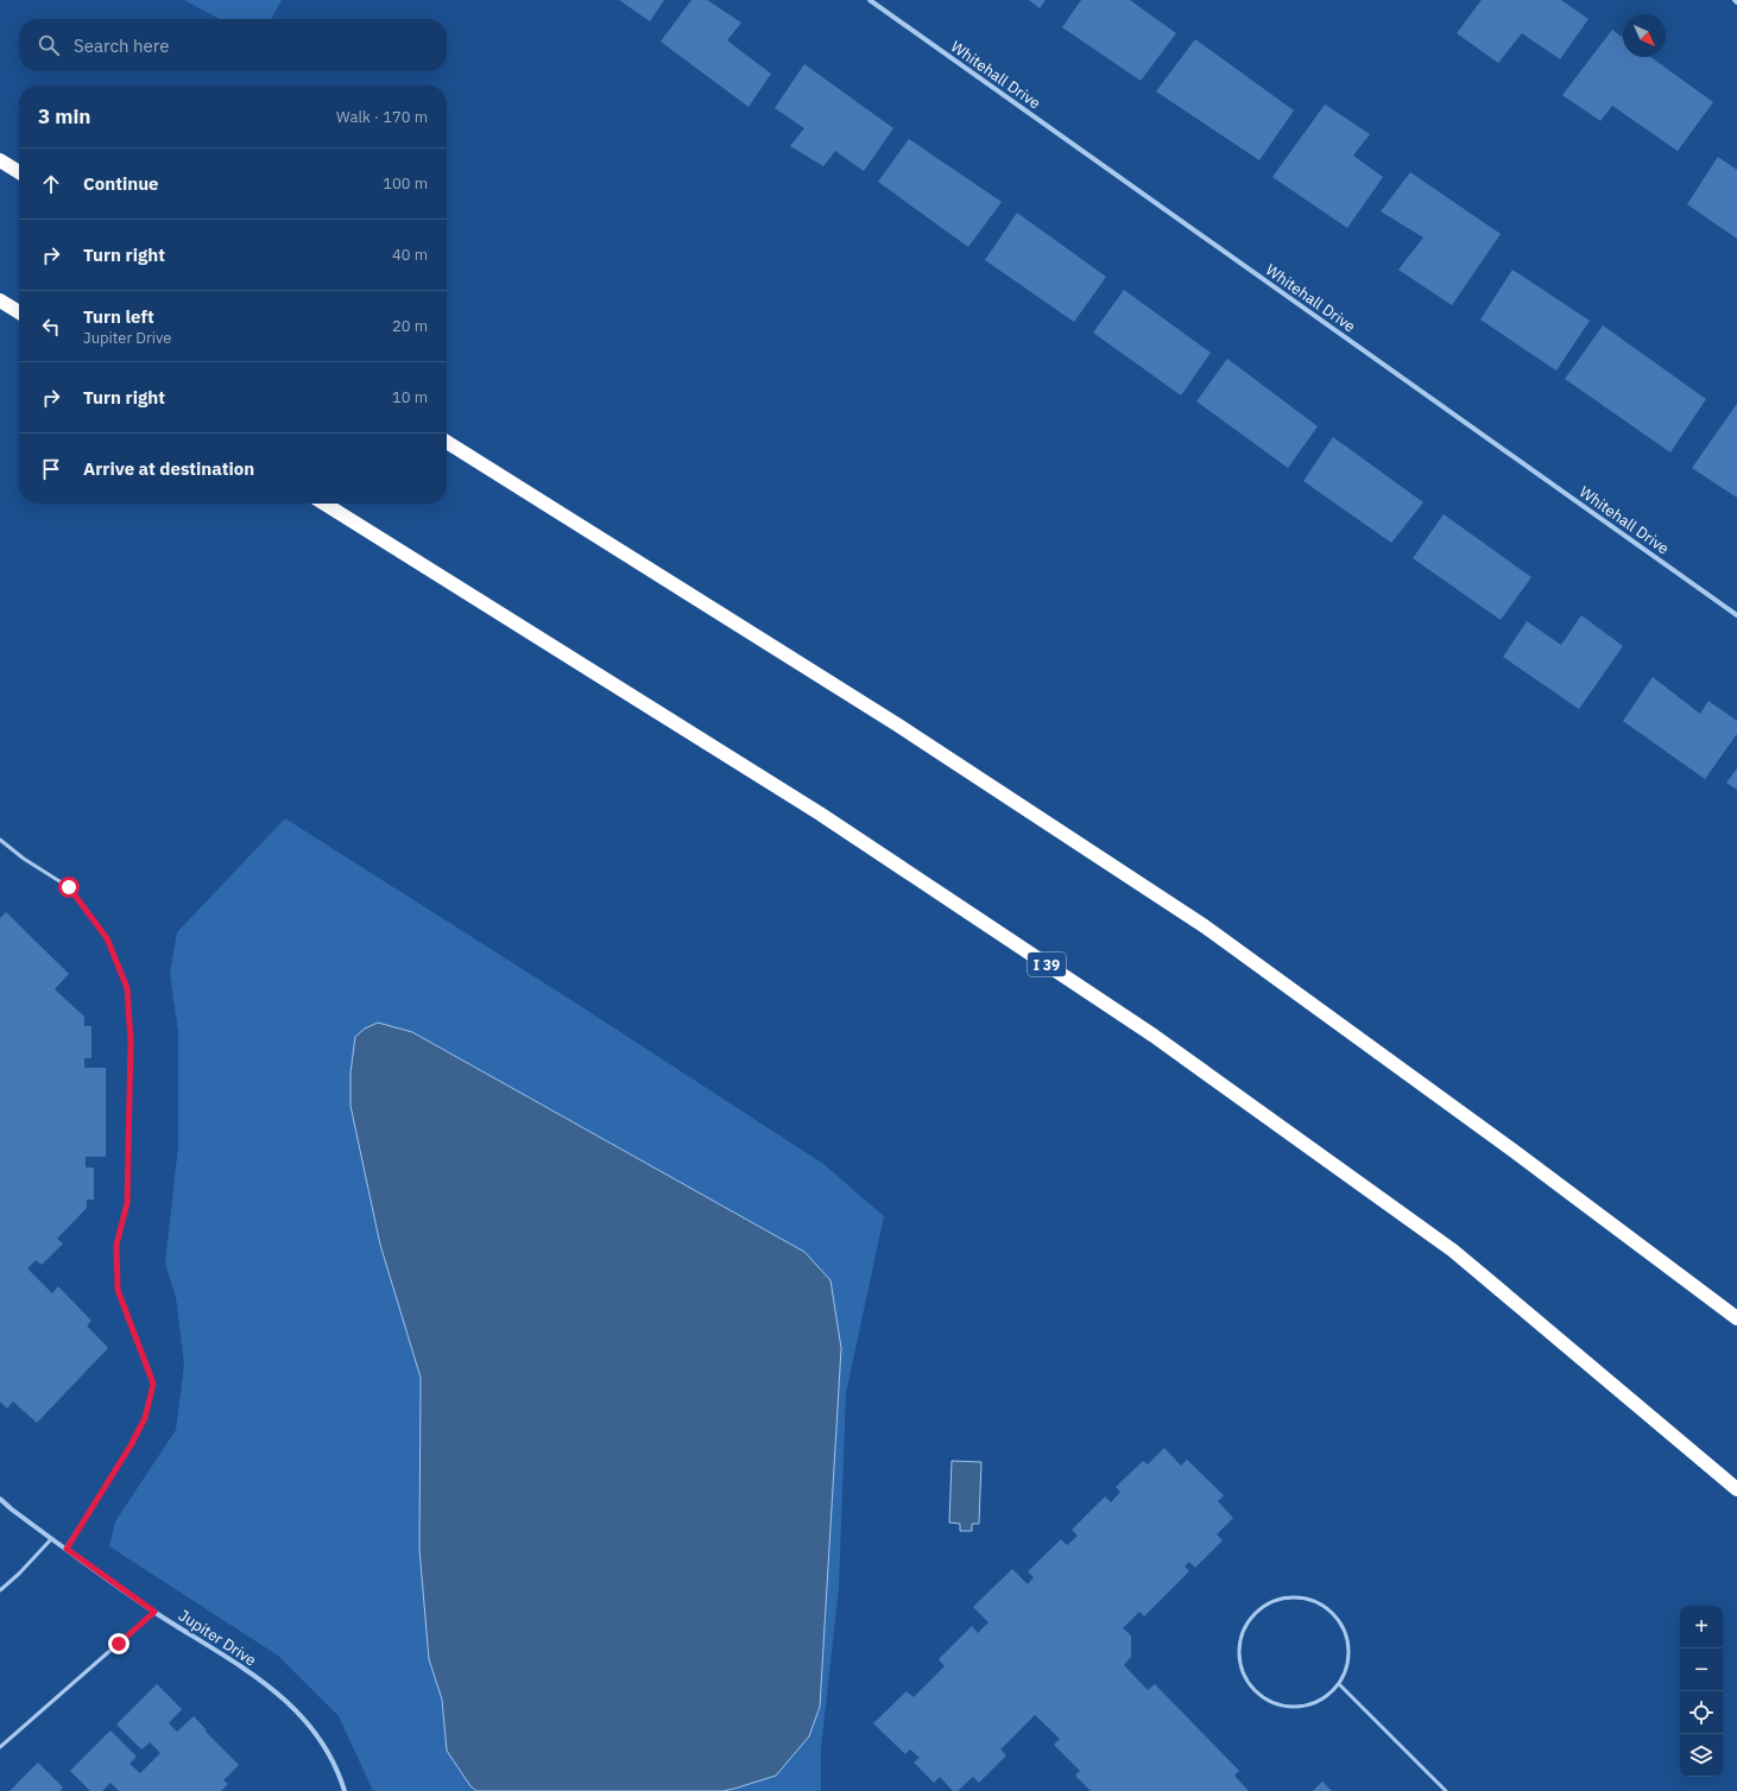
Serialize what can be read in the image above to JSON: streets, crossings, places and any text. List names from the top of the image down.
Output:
{
  "streets": {
    "highway": ["I 39"],
    "street": ["Whitehall Drive", "Jupiter Drive"]
  },
  "north": "bottom right",
  "page": {
    "search": "Search here",
    "heading": ["3 min", "Walk · 170 m"],
    "list": [
      ["Continue", "100 m"],
      ["Turn right", "40 m"],
      ["Turn left", "Jupiter Drive", "20 m"],
      ["Turn right", "10 m"],
      "Arrive at destination"
    ],
    "map_buttons": ["+", "−"]
  }
}
